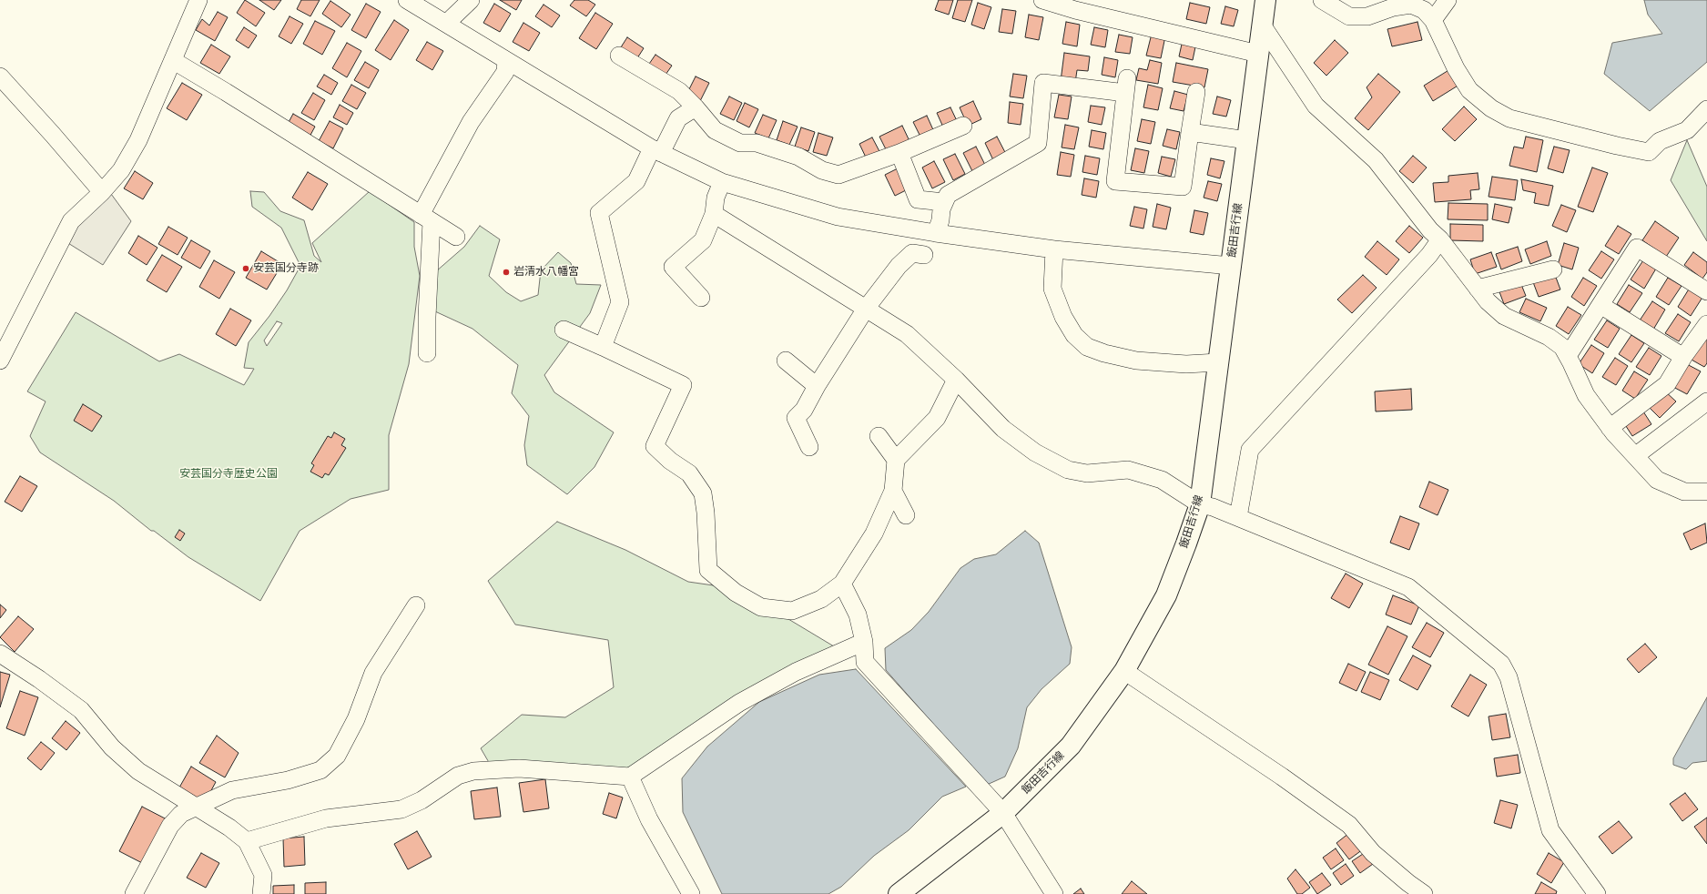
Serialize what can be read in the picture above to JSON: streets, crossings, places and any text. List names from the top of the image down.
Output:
{
  "streets": {
    "main road": ["飯田吉行線"]
  },
  "parks": ["安芸国分寺歴史公園"],
  "places": ["安芸国分寺跡", "岩清水八幡宮"]
}
